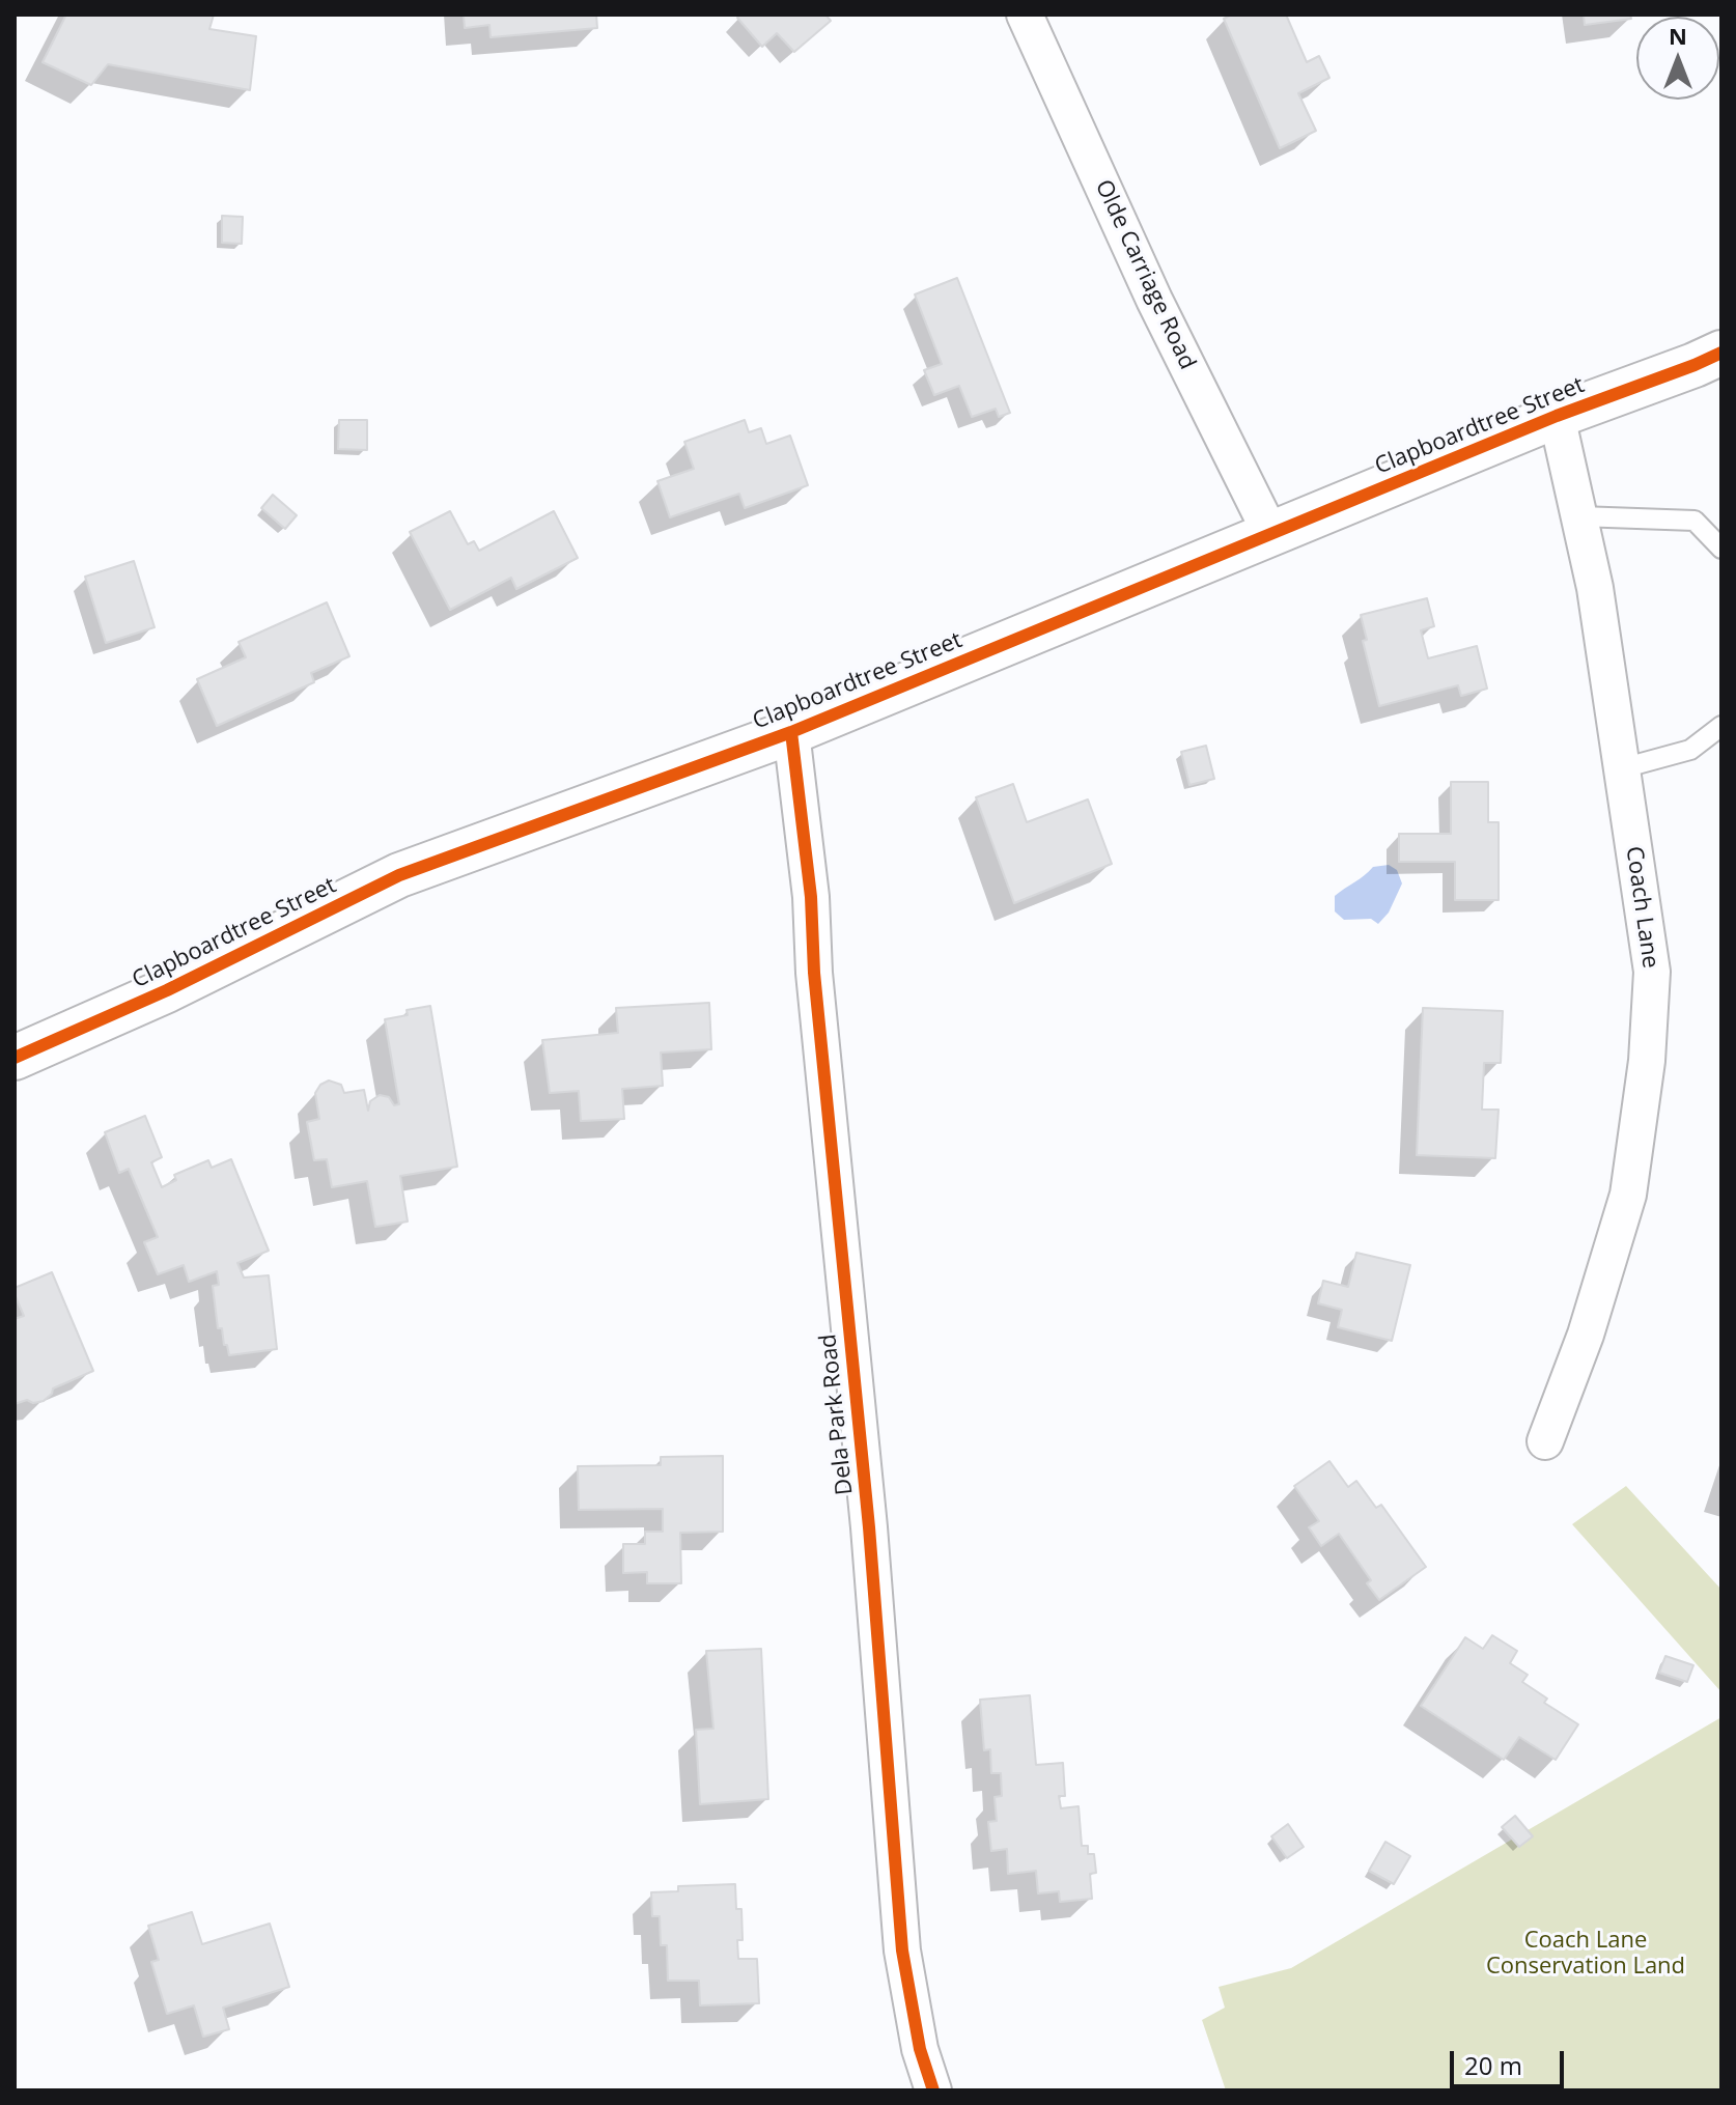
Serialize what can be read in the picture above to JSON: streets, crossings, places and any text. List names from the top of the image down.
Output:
{
  "streets": {
    "street": [
      "Olde Carriage Road",
      "Clapboardtree Street",
      "Coach Lane",
      "Dela Park Road"
    ]
  },
  "crossings": [
    ["Olde Carriage Road", "Clapboardtree Street"],
    ["Clapboardtree Street", "Coach Lane"],
    ["Clapboardtree Street", "Dela Park Road"]
  ],
  "parks": ["Coach Lane Conservation Land"],
  "scale_bar": "20 m",
  "north": "top"
}
